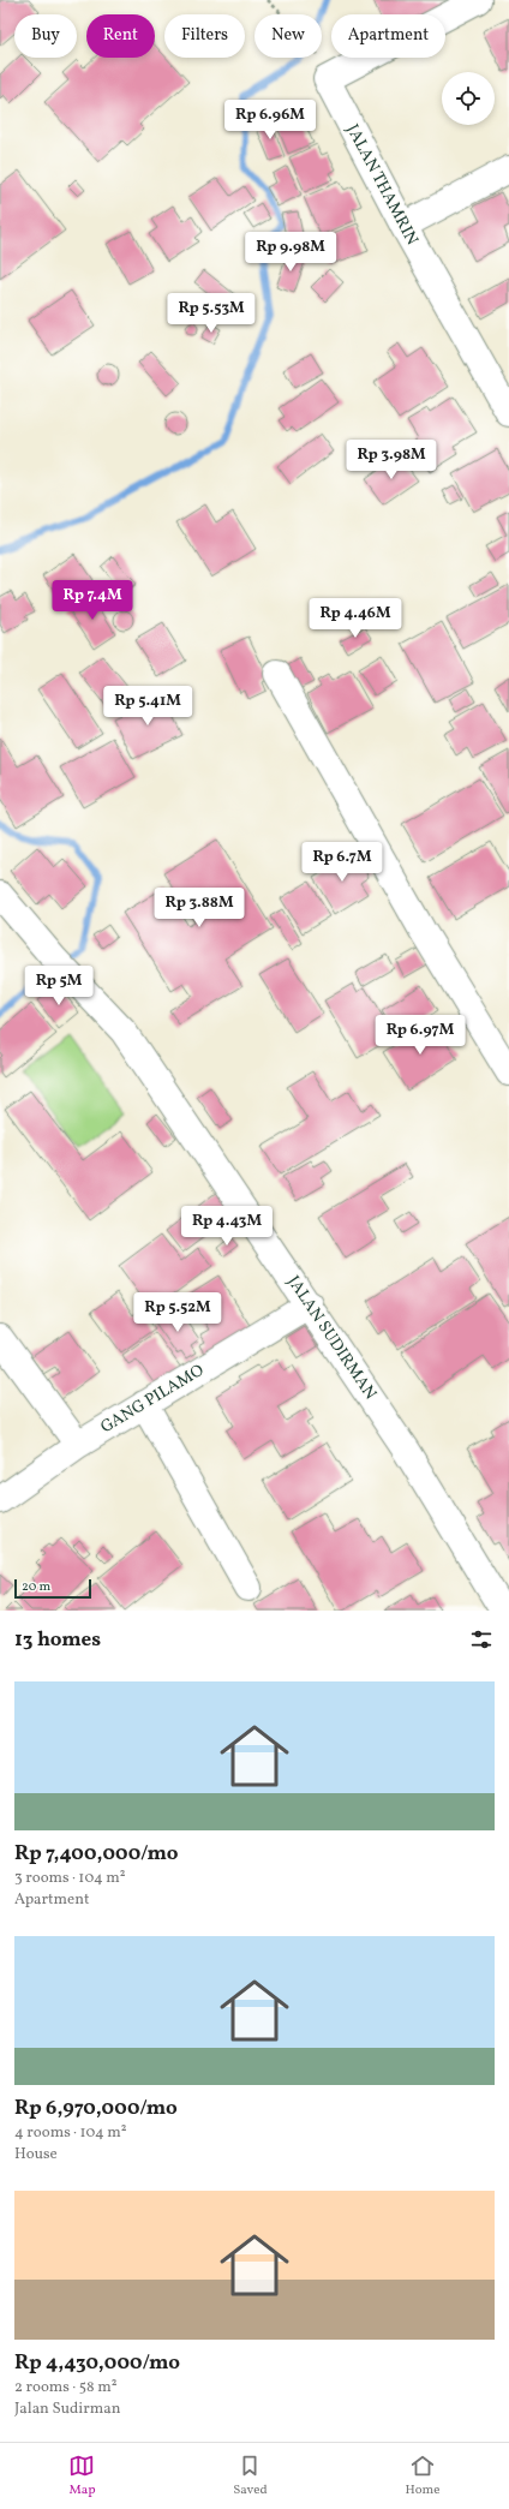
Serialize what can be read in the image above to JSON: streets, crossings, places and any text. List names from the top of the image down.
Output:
{
  "streets": {
    "street": ["JALAN THAMRIN", "JALAN SUDIRMAN", "GANG PILAMO"]
  },
  "crossings": [
    ["JALAN SUDIRMAN", "GANG PILAMO"]
  ],
  "scale_bar": "20 m",
  "page": {
    "chip": [
      "Buy",
      "Rent",
      "Filters",
      "New",
      "Apartment"
    ],
    "price": [
      "Rp 6.96M",
      "Rp 9.98M",
      "Rp 5.53M",
      "Rp 3.98M",
      "Rp 7.4M",
      "Rp 4.46M",
      "Rp 5.41M",
      "Rp 6.7M",
      "Rp 3.88M",
      "Rp 5M",
      "Rp 6.97M",
      "Rp 4.43M",
      "Rp 5.52M"
    ],
    "scale": "20 m",
    "heading": "13 homes",
    "list": [
      {
        "name": "Rp 7,400,000/mo",
        "note": "3 rooms · 104 m² · Apartment"
      },
      {
        "name": "Rp 6,970,000/mo",
        "note": "4 rooms · 104 m² · House"
      },
      {
        "name": "Rp 4,430,000/mo",
        "note": "2 rooms · 58 m² · Jalan Sudirman"
      }
    ],
    "tabs": ["Map", "Saved", "Home"]
  }
}
